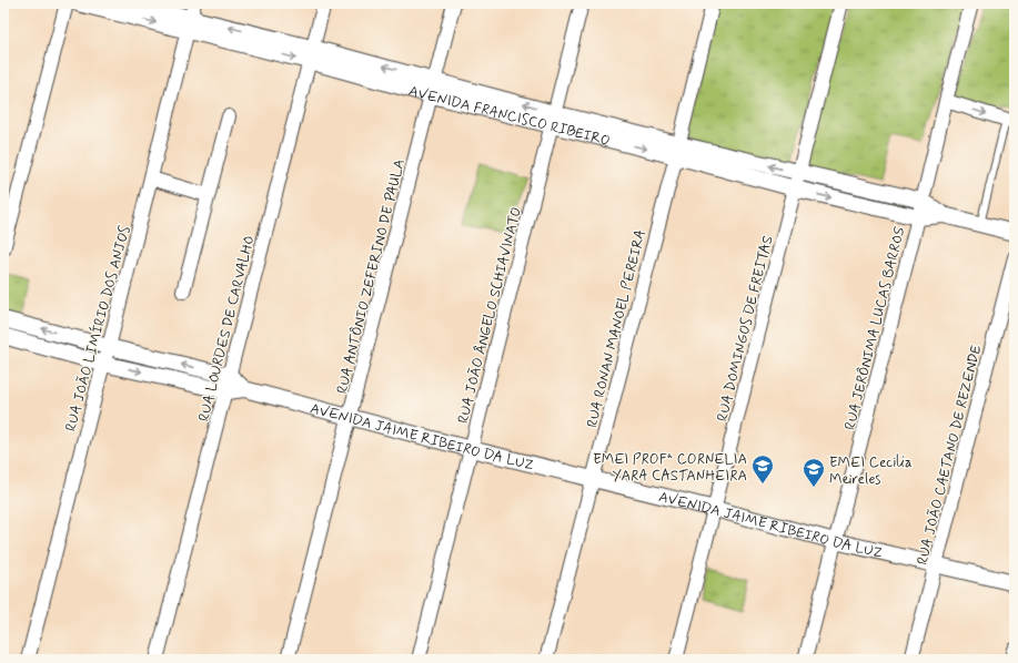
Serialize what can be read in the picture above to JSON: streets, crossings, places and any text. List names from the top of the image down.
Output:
{
  "streets": {
    "street": [
      "AVENIDA FRANCISCO RIBEIRO",
      "RUA ANTÔNIO ZEFERINO DE PAULA",
      "RUA JOÃO ÂNGELO SCHIAVINATO",
      "RUA JOÃO LIMÍRIO DOS ANJOS",
      "RUA LOURDES DE CARVALHO",
      "RUA RONAN MANOEL PEREIRA",
      "RUA DOMINGOS DE FREITAS",
      "RUA JERÔNIMA LUCAS BARROS",
      "AVENIDA JAIME RIBEIRO DA LUZ",
      "RUA JOÃO CAETANO DE REZENDE"
    ]
  },
  "crossings": [
    ["AVENIDA FRANCISCO RIBEIRO", "RUA ANTÔNIO ZEFERINO DE PAULA"],
    ["AVENIDA FRANCISCO RIBEIRO", "RUA JOÃO ÂNGELO SCHIAVINATO"],
    ["AVENIDA FRANCISCO RIBEIRO", "RUA JOÃO LIMÍRIO DOS ANJOS"],
    ["AVENIDA FRANCISCO RIBEIRO", "RUA LOURDES DE CARVALHO"],
    ["AVENIDA FRANCISCO RIBEIRO", "RUA RONAN MANOEL PEREIRA"],
    ["AVENIDA FRANCISCO RIBEIRO", "RUA DOMINGOS DE FREITAS"],
    ["AVENIDA FRANCISCO RIBEIRO", "RUA JERÔNIMA LUCAS BARROS"],
    ["RUA ANTÔNIO ZEFERINO DE PAULA", "AVENIDA JAIME RIBEIRO DA LUZ"],
    ["RUA JOÃO ÂNGELO SCHIAVINATO", "AVENIDA JAIME RIBEIRO DA LUZ"],
    ["RUA JOÃO LIMÍRIO DOS ANJOS", "AVENIDA JAIME RIBEIRO DA LUZ"],
    ["RUA LOURDES DE CARVALHO", "AVENIDA JAIME RIBEIRO DA LUZ"],
    ["RUA RONAN MANOEL PEREIRA", "AVENIDA JAIME RIBEIRO DA LUZ"],
    ["RUA DOMINGOS DE FREITAS", "AVENIDA JAIME RIBEIRO DA LUZ"],
    ["RUA JERÔNIMA LUCAS BARROS", "AVENIDA JAIME RIBEIRO DA LUZ"],
    ["AVENIDA JAIME RIBEIRO DA LUZ", "RUA JOÃO CAETANO DE REZENDE"]
  ],
  "places": {
    "school or university": ["EMEI PROFª CORNELIA YARA CASTANHEIRA", "EMEI Cecilia Meireles"]
  }
}
